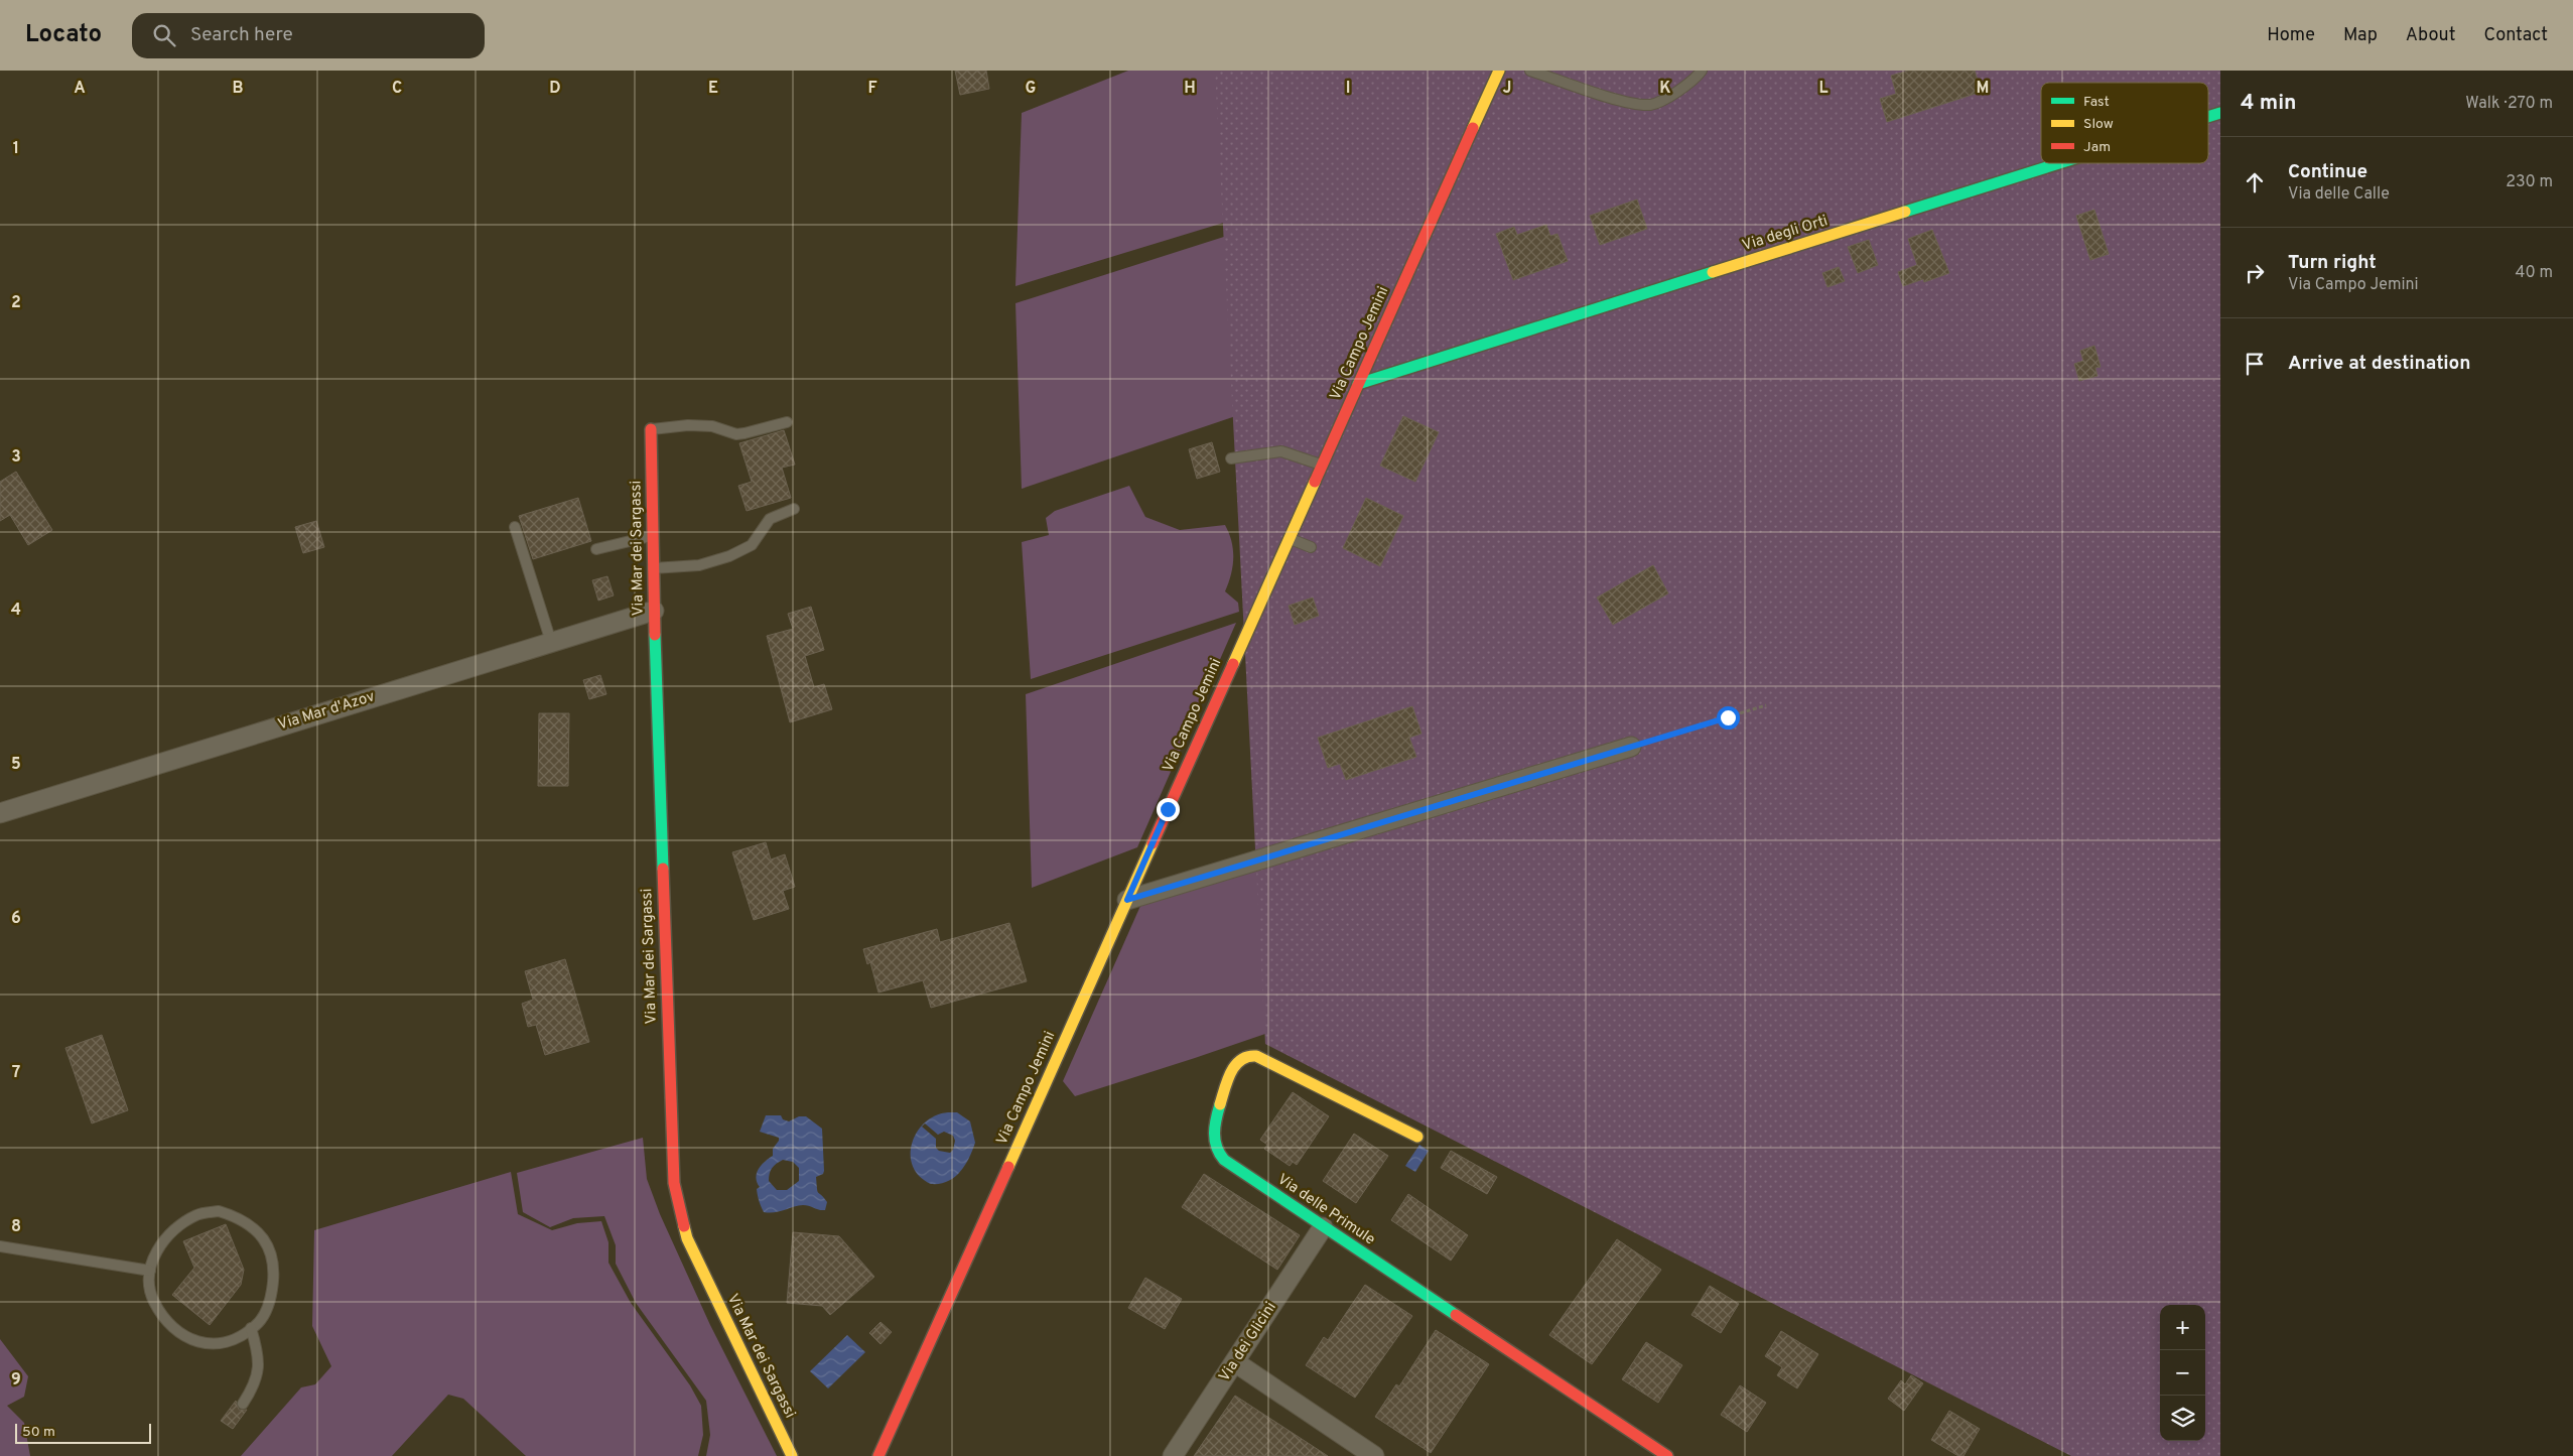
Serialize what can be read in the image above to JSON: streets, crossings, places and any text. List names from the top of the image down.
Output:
{
  "streets": {
    "street": [
      "Via degli Orti",
      "Via Campo Jemini",
      "Via Mar dei Sargassi",
      "Via Mar d'Azov",
      "Via delle Primule",
      "Via dei Glicini"
    ]
  },
  "crossings": [
    ["Via degli Orti", "Via Campo Jemini"],
    ["Via Mar dei Sargassi", "Via Mar d'Azov"],
    ["Via delle Primule", "Via dei Glicini"]
  ],
  "legend": ["Fast", "Slow", "Jam"],
  "scale_bar": "50 m",
  "page": {
    "header": "Locato",
    "search": "Search here",
    "nav": [
      "Home",
      "Map",
      "About",
      "Contact"
    ],
    "heading": ["4 min", "Walk · 270 m"],
    "list": [
      ["Continue", "Via delle Calle", "230 m"],
      ["Turn right", "Via Campo Jemini", "40 m"],
      "Arrive at destination"
    ],
    "map_buttons": ["+", "−"],
    "scale": "50 m"
  },
  "grid": {
    "columns": [
      "A",
      "B",
      "C",
      "D",
      "E",
      "F",
      "G",
      "H",
      "I",
      "J",
      "K",
      "L",
      "M"
    ],
    "rows": [
      "1",
      "2",
      "3",
      "4",
      "5",
      "6",
      "7",
      "8",
      "9"
    ]
  }
}
